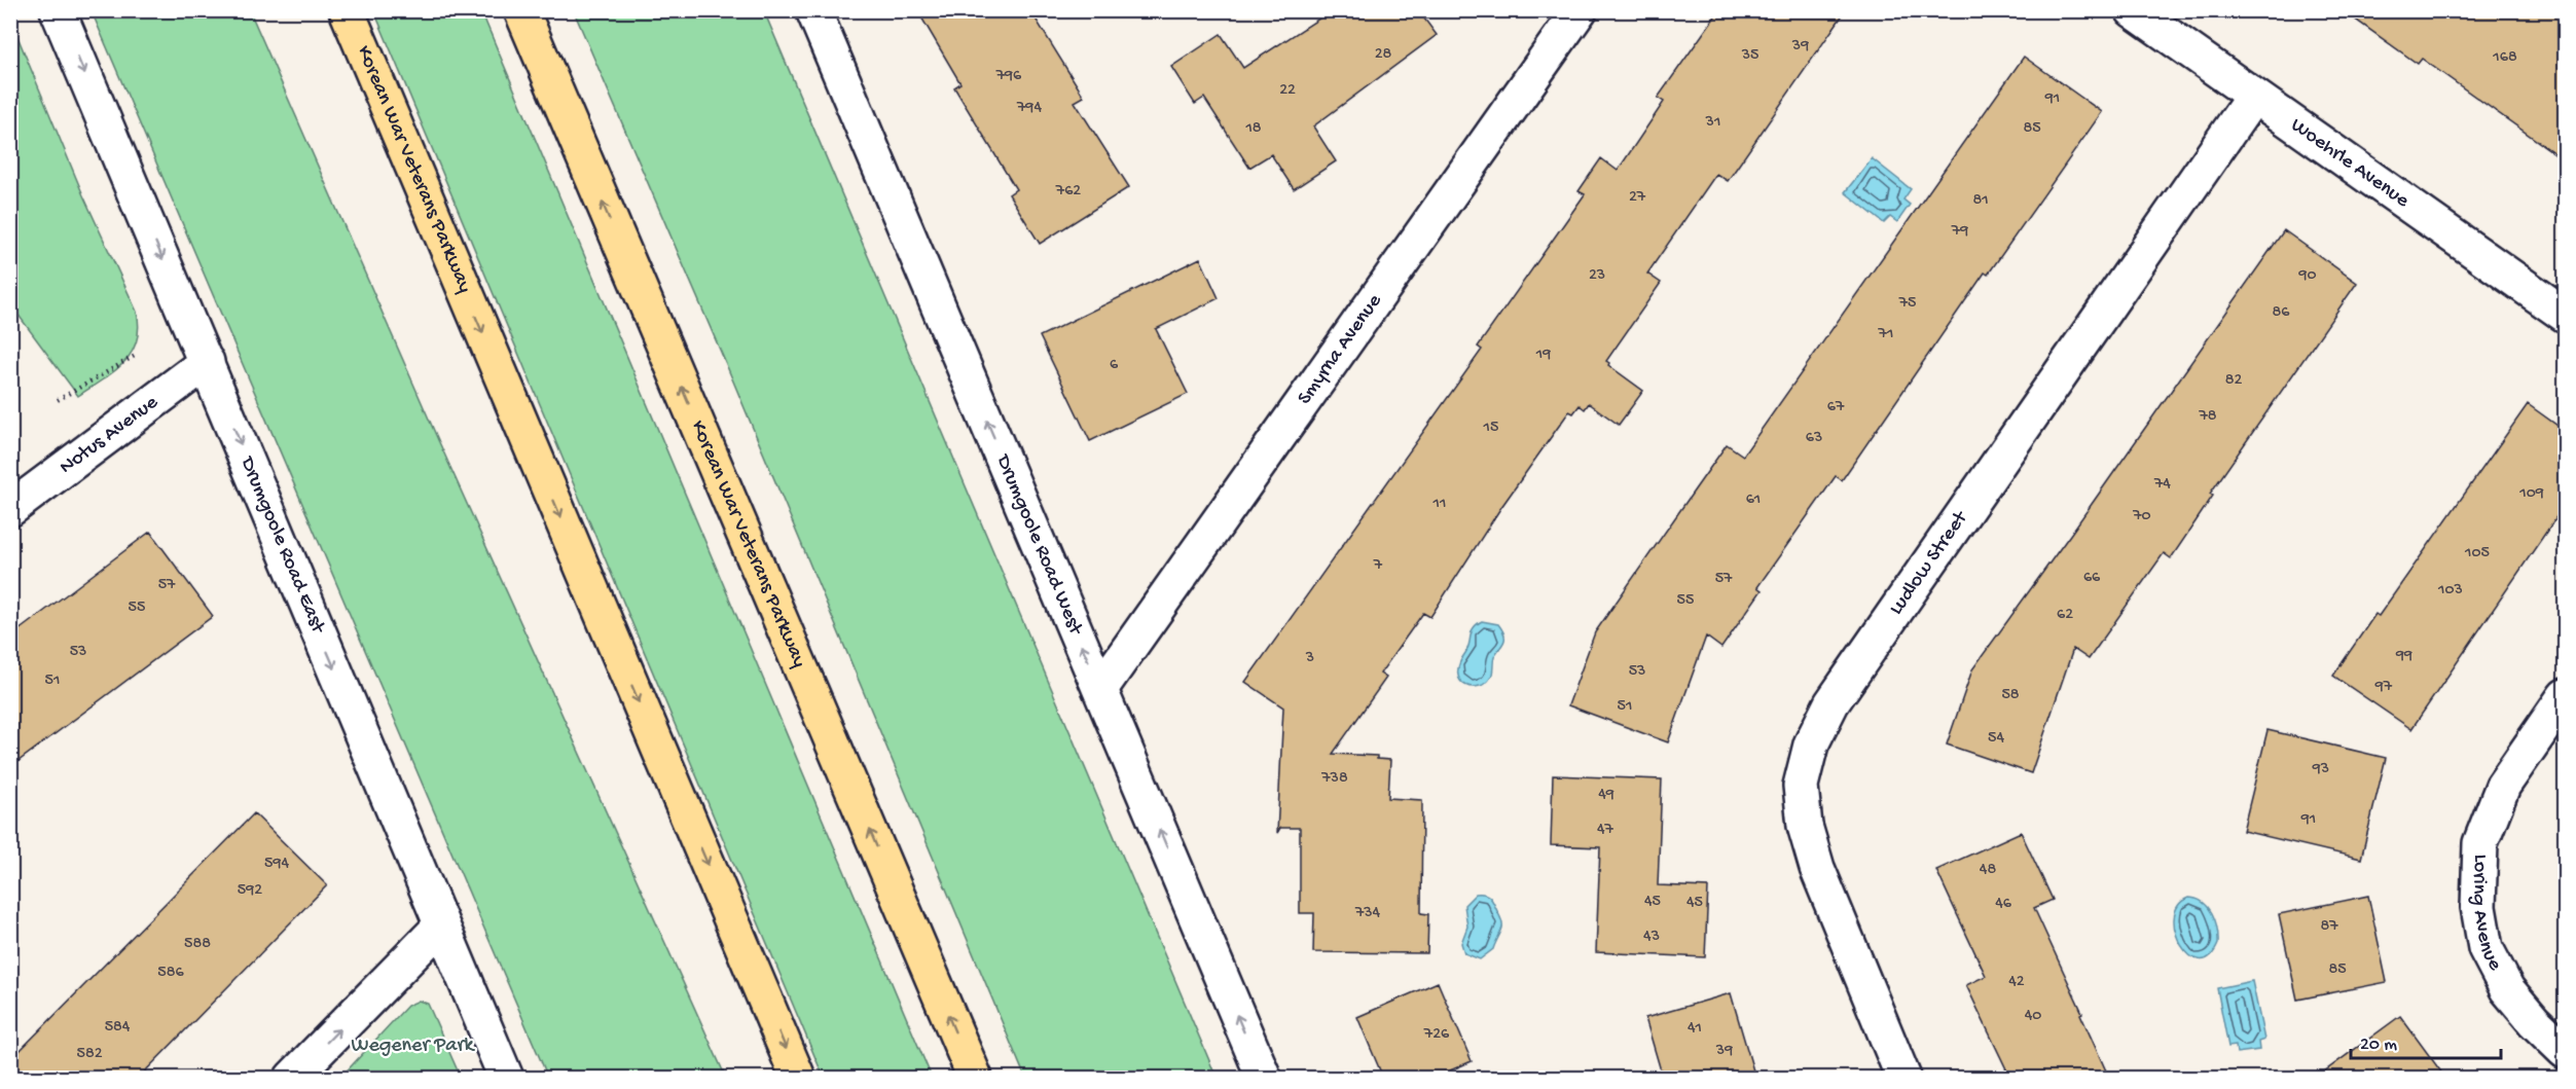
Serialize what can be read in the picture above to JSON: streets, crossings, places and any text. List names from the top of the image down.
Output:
{
  "streets": {
    "highway": ["Korean War Veterans Parkway"],
    "street": [
      "Woehrle Avenue",
      "Smyrna Avenue",
      "Notus Avenue",
      "Drumgoole Road East",
      "Drumgoole Road West",
      "Ludlow Street",
      "Loring Avenue"
    ]
  },
  "crossings": [
    ["Woehrle Avenue", "Ludlow Street"],
    ["Smyrna Avenue", "Drumgoole Road West"],
    ["Notus Avenue", "Drumgoole Road East"]
  ],
  "one_way": ["Drumgoole Road East", "Drumgoole Road West"],
  "parks": ["Wegener Park"],
  "house_numbers": [
    "39",
    "28",
    "35",
    "168",
    "796",
    "22",
    "91",
    "794",
    "31",
    "18",
    "85",
    "762",
    "27",
    "81",
    "79",
    "23",
    "90",
    "75",
    "86",
    "71",
    "19",
    "6",
    "82",
    "67",
    "78",
    "15",
    "63",
    "74",
    "109",
    "61",
    "11",
    "70",
    "105",
    "7",
    "66",
    "57",
    "57",
    "103",
    "55",
    "55",
    "62",
    "53",
    "99",
    "3",
    "53",
    "51",
    "97",
    "58",
    "51",
    "54",
    "93",
    "738",
    "49",
    "91",
    "47",
    "594",
    "48",
    "592",
    "45",
    "45",
    "46",
    "734",
    "87",
    "43",
    "588",
    "85",
    "586",
    "42",
    "40",
    "584",
    "41",
    "726",
    "39",
    "582"
  ],
  "scale_bar": "20 m"
}
